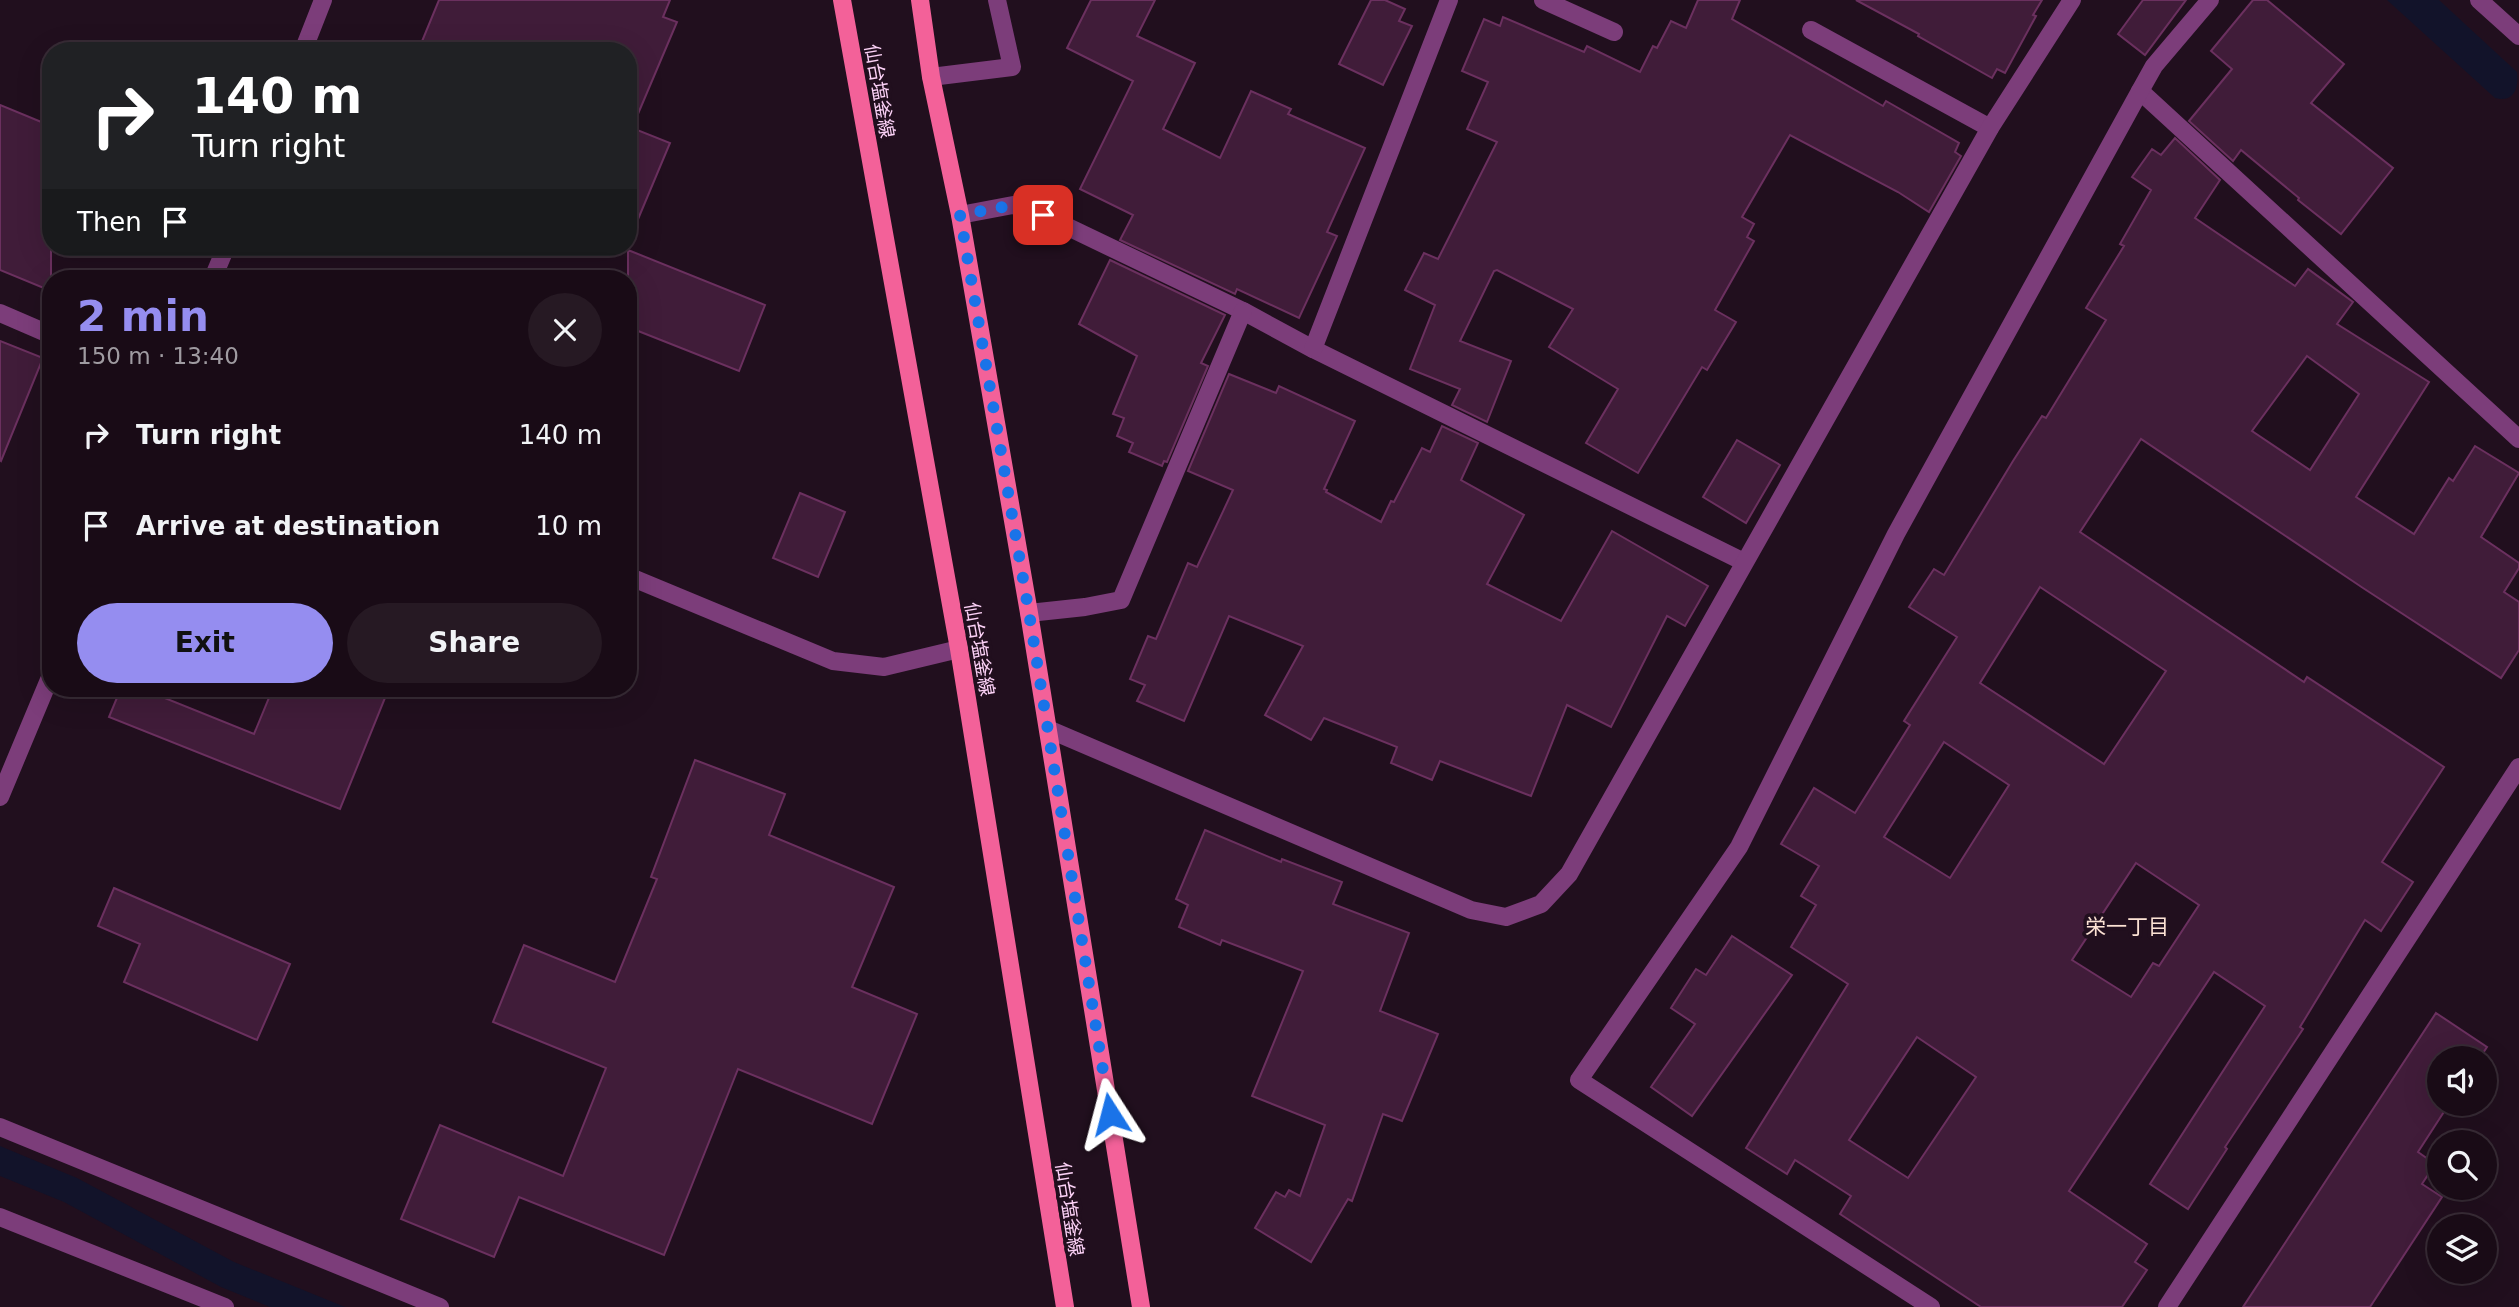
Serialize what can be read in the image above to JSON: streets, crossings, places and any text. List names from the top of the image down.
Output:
{
  "streets": {
    "main road": ["仙台塩釜線"]
  },
  "districts": ["栄一丁目"],
  "page": {
    "turn": ["140 m", "Turn right"],
    "then": "Then",
    "heading": ["2 min", "150 m · 13:40"],
    "list": [
      {
        "name": "Turn right",
        "value": "140 m"
      },
      {
        "name": "Arrive at destination",
        "value": "10 m"
      }
    ],
    "buttons": ["Exit", "Share"]
  }
}
